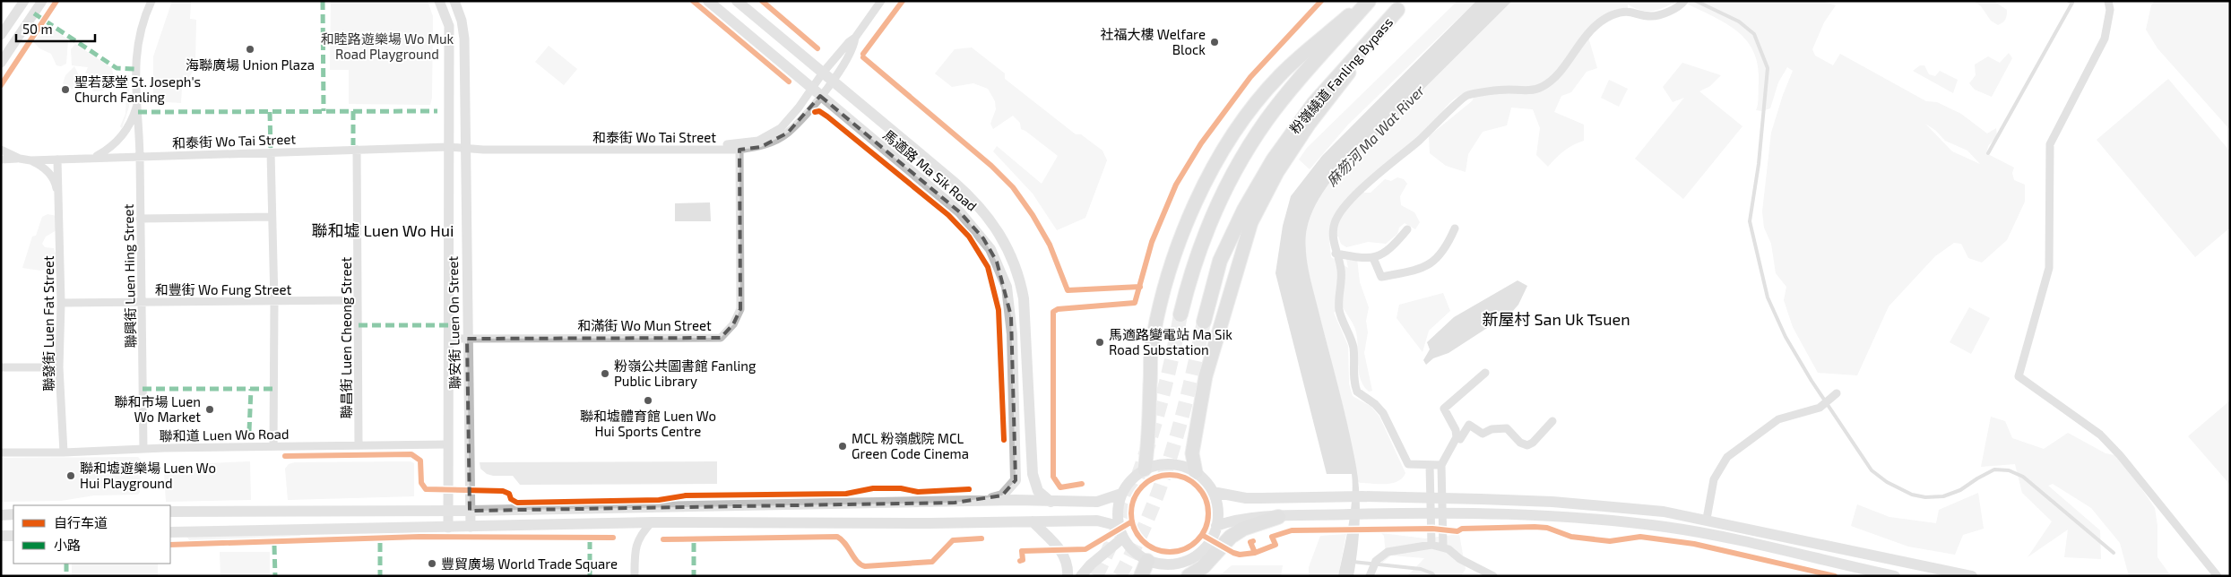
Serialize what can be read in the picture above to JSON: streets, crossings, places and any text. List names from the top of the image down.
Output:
{
  "streets": {
    "highway": ["粉嶺繞道 Fanling Bypass"],
    "main road": ["馬適路 Ma Sik Road"],
    "street": [
      "和泰街 Wo Tai Street",
      "聯興街 Luen Hing Street",
      "和豐街 Wo Fung Street",
      "聯安街 Luen On Street",
      "聯發街 Luen Fat Street",
      "和滿街 Wo Mun Street",
      "聯昌街 Luen Cheong Street",
      "聯和道 Luen Wo Road"
    ]
  },
  "crossings": [
    ["和泰街 Wo Tai Street", "馬適路 Ma Sik Road"],
    ["和泰街 Wo Tai Street", "聯興街 Luen Hing Street"],
    ["和泰街 Wo Tai Street", "聯安街 Luen On Street"],
    ["和泰街 Wo Tai Street", "聯發街 Luen Fat Street"],
    ["和泰街 Wo Tai Street", "和滿街 Wo Mun Street"],
    ["和泰街 Wo Tai Street", "聯昌街 Luen Cheong Street"],
    ["聯興街 Luen Hing Street", "和豐街 Wo Fung Street"],
    ["聯興街 Luen Hing Street", "聯和道 Luen Wo Road"],
    ["和豐街 Wo Fung Street", "聯發街 Luen Fat Street"],
    ["和豐街 Wo Fung Street", "聯昌街 Luen Cheong Street"],
    ["聯安街 Luen On Street", "和滿街 Wo Mun Street"],
    ["聯安街 Luen On Street", "聯和道 Luen Wo Road"],
    ["聯發街 Luen Fat Street", "聯和道 Luen Wo Road"],
    ["聯昌街 Luen Cheong Street", "聯和道 Luen Wo Road"]
  ],
  "districts": ["聯和墟 Luen Wo Hui", "新屋村 San Uk Tsuen"],
  "water": ["麻笏河 Ma Wat River"],
  "parks": ["和睦路遊樂場 Wo Muk Road Playground"],
  "places": [
    "社福大樓 Welfare Block",
    "海聯廣場 Union Plaza",
    "聖若瑟堂 St. Joseph's Church Fanling",
    "馬適路變電站 Ma Sik Road Substation",
    "粉嶺公共圖書館 Fanling Public Library",
    "聯和墟體育館 Luen Wo Hui Sports Centre",
    "聯和市場 Luen Wo Market",
    "MCL 粉嶺戲院 MCL Green Code Cinema",
    "聯和墟遊樂場 Luen Wo Hui Playground",
    "豐貿廣場 World Trade Square"
  ],
  "legend": ["自行车道", "小路"],
  "scale_bar": "50 m"
}
